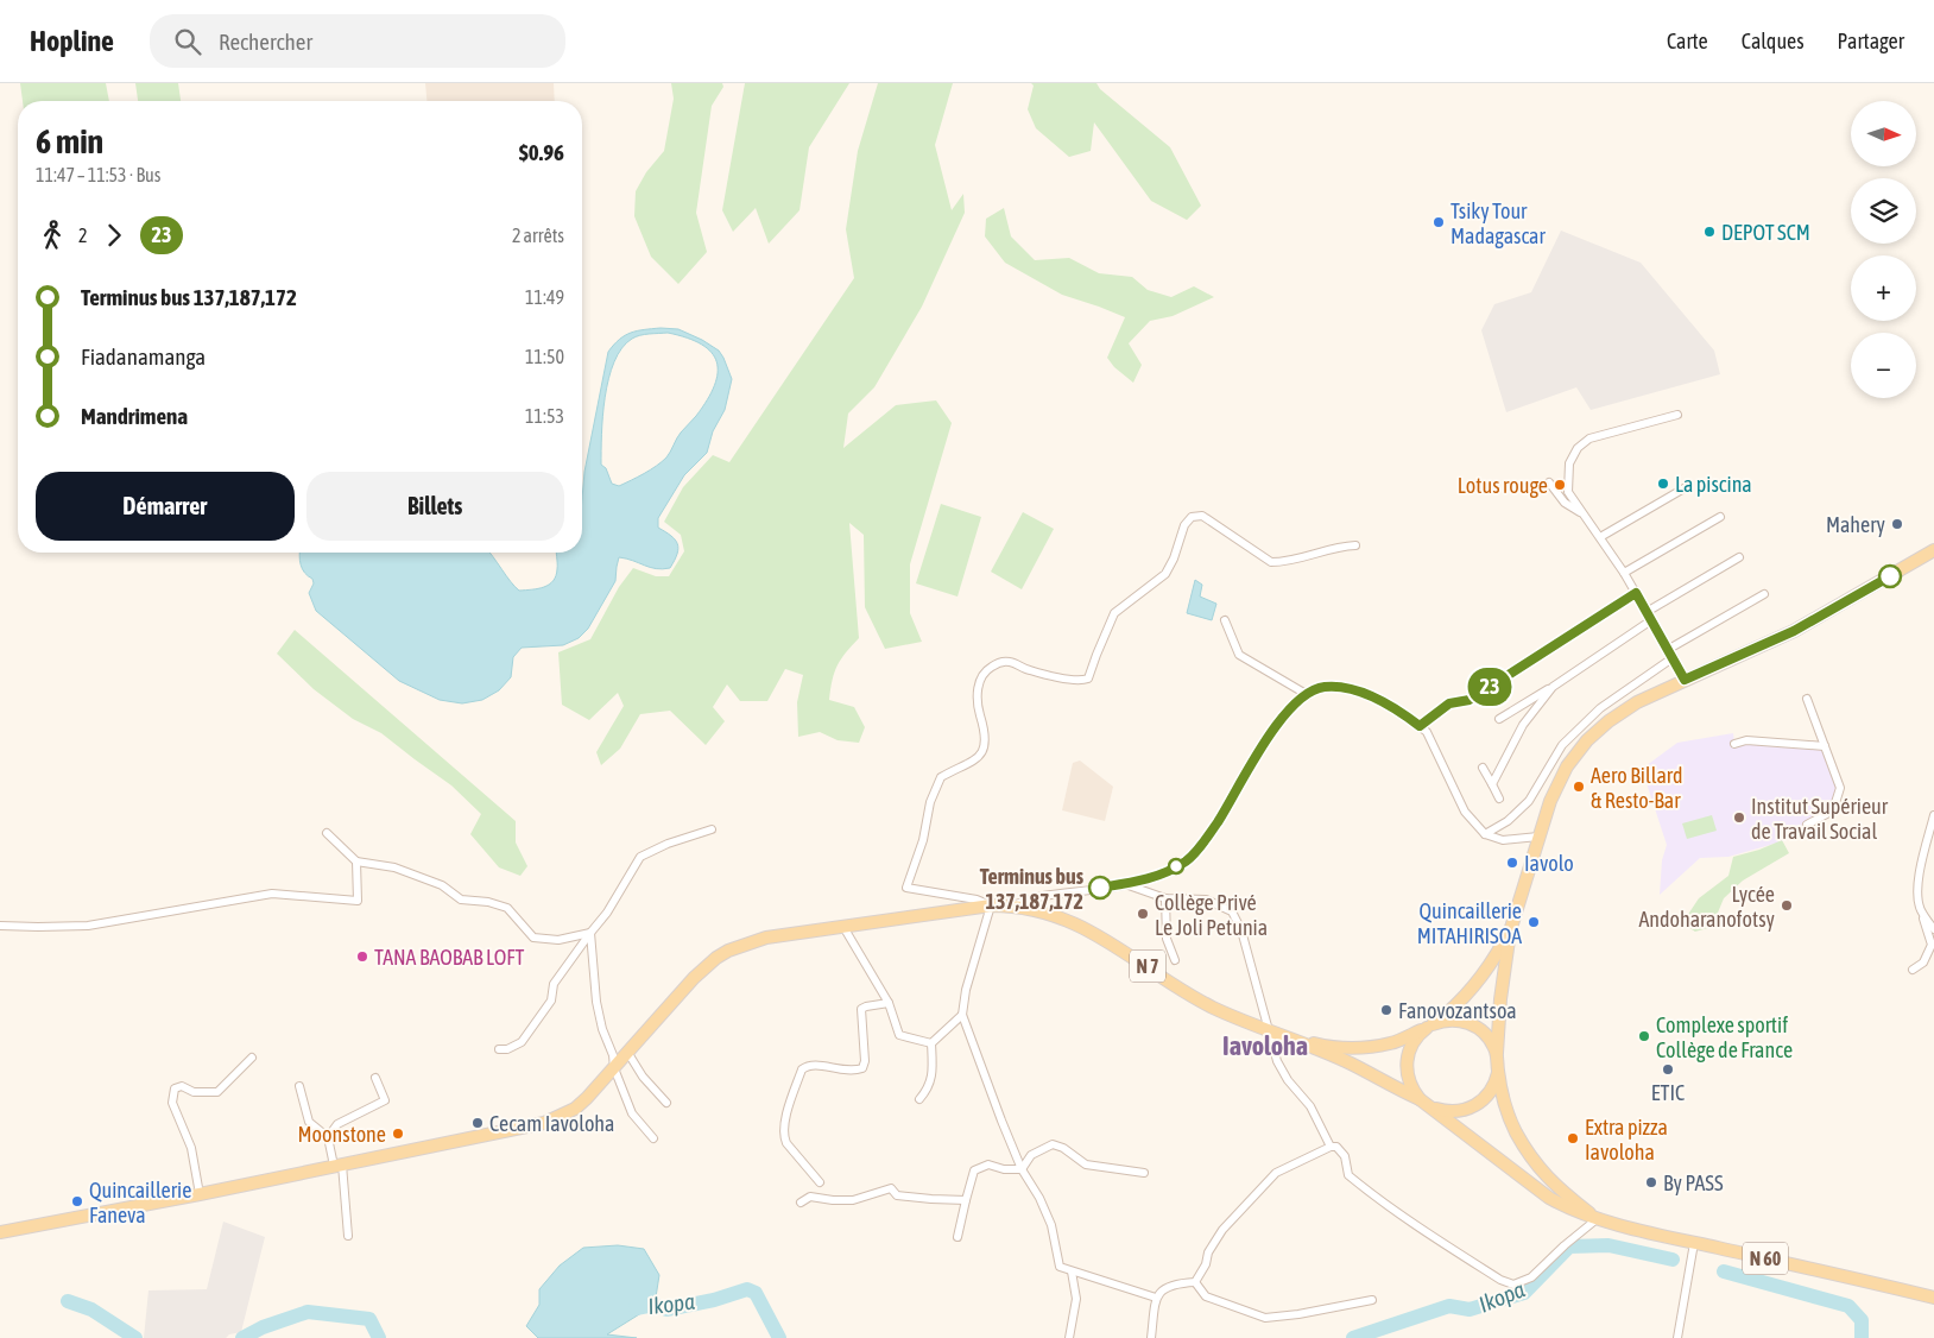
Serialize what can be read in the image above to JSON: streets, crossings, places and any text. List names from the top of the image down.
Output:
{
  "streets": {
    "main road": ["N 7", "N 60"]
  },
  "districts": ["Iavoloha"],
  "water": ["Ikopa"],
  "places": [
    "Tsiky Tour Madagascar",
    "DEPOT SCM",
    "La piscina",
    "Lotus rouge",
    "Mahery",
    "Aero Billard & Resto-Bar",
    "Institut Supérieur de Travail Social",
    "Iavolo",
    "Terminus bus 137,187,172",
    "Lycée Andoharanofotsy",
    "Collège Privé Le Joli Petunia",
    "Quincaillerie MITAHIRISOA",
    "TANA BAOBAB LOFT",
    "Fanovozantsoa",
    "Complexe sportif Collège de France",
    "ETIC",
    "Cecam Iavoloha",
    "Moonstone",
    "Extra pizza Iavoloha",
    "By PASS",
    "Quincaillerie Faneva"
  ],
  "lines": ["bus line 23"],
  "north": "right",
  "page": {
    "header": "Hopline",
    "search": "Rechercher",
    "nav": ["Carte", "Calques", "Partager"],
    "on_map": "23",
    "map_buttons": ["+", "−"],
    "heading": ["6 min", "11:47 – 11:53 · Bus", "$0.96"],
    "legs": ["2", "23", "2 arrêts"],
    "list": [
      {
        "name": "Terminus bus 137,187,172",
        "value": "11:49"
      },
      {
        "name": "Fiadanamanga",
        "value": "11:50"
      },
      {
        "name": "Mandrimena",
        "value": "11:53"
      }
    ],
    "buttons": ["Démarrer", "Billets"]
  }
}
